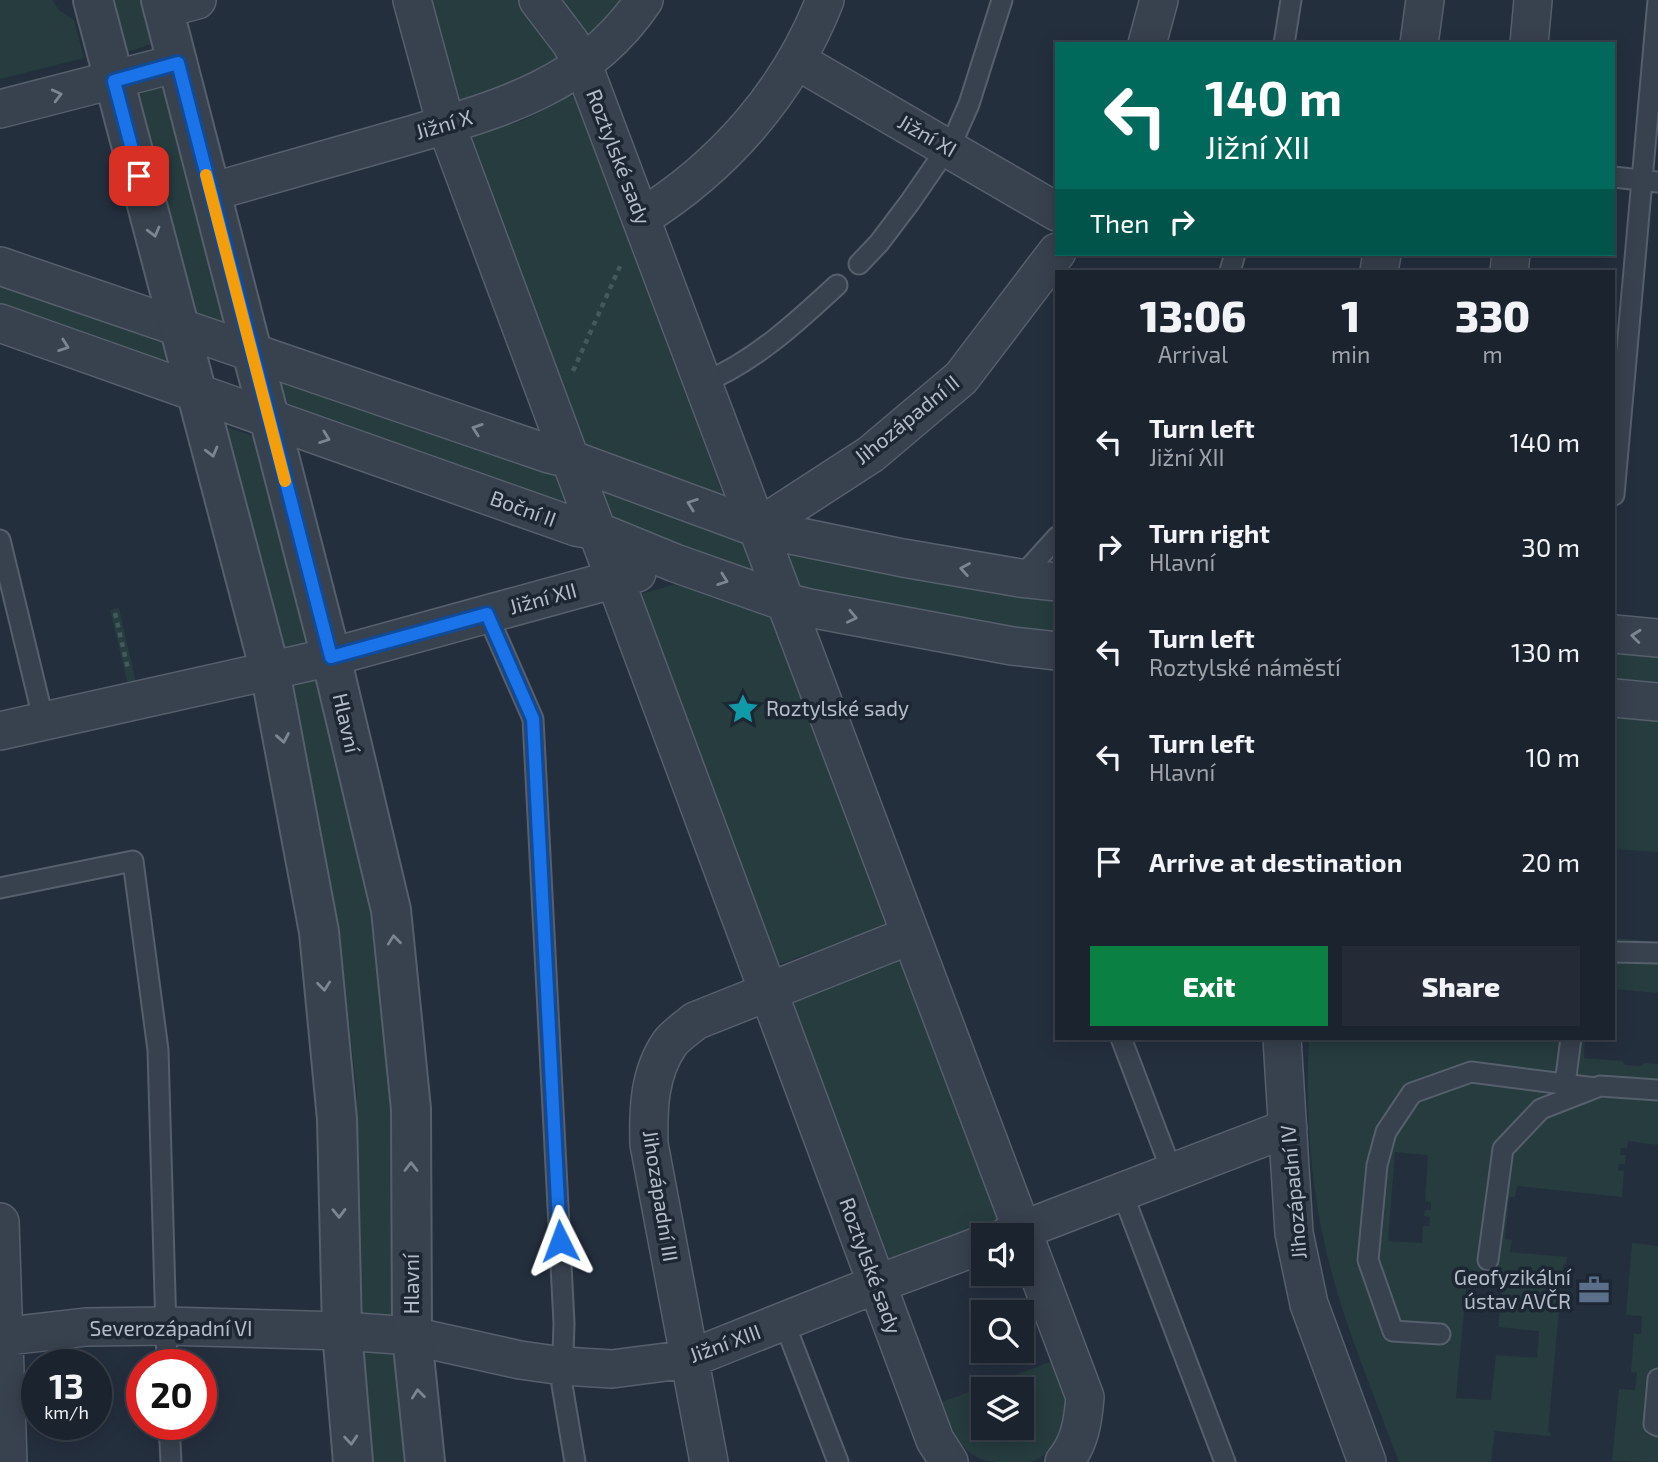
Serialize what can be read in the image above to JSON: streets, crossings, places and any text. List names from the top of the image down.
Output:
{
  "streets": {
    "street": [
      "Jižní X",
      "Jižní XI",
      "Roztylské sady",
      "Jihozápadní II",
      "Boční II",
      "Jižní XII",
      "Hlavní",
      "Jihozápadní IV",
      "Jihozápadní III",
      "Severozápadní VI",
      "Jižní XIII"
    ]
  },
  "crossings": [
    ["Jižní X", "Roztylské sady"],
    ["Jižní X", "Hlavní"],
    ["Roztylské sady", "Jihozápadní II"],
    ["Roztylské sady", "Boční II"],
    ["Roztylské sady", "Jižní XII"],
    ["Roztylské sady", "Jihozápadní III"],
    ["Roztylské sady", "Jižní XIII"],
    ["Boční II", "Jižní XII"],
    ["Boční II", "Hlavní"],
    ["Jižní XII", "Hlavní"],
    ["Hlavní", "Severozápadní VI"],
    ["Hlavní", "Jižní XIII"],
    ["Jihozápadní III", "Jižní XIII"],
    ["Severozápadní VI", "Jižní XIII"]
  ],
  "places": {
    "place": ["Roztylské sady"],
    "office": ["Geofyzikální ústav AVČR"]
  },
  "page": {
    "turn": ["140 m", "Jižní XII"],
    "then": "Then",
    "eta": [
      "13:06",
      "Arrival",
      "1",
      "min",
      "330",
      "m"
    ],
    "list": [
      {
        "name": "Turn left",
        "note": "Jižní XII",
        "value": "140 m"
      },
      {
        "name": "Turn right",
        "note": "Hlavní",
        "value": "30 m"
      },
      {
        "name": "Turn left",
        "note": "Roztylské náměstí",
        "value": "130 m"
      },
      {
        "name": "Turn left",
        "note": "Hlavní",
        "value": "10 m"
      },
      {
        "name": "Arrive at destination",
        "value": "20 m"
      }
    ],
    "buttons": ["Exit", "Share"],
    "speed": "13 km/h",
    "limit": "20"
  }
}
